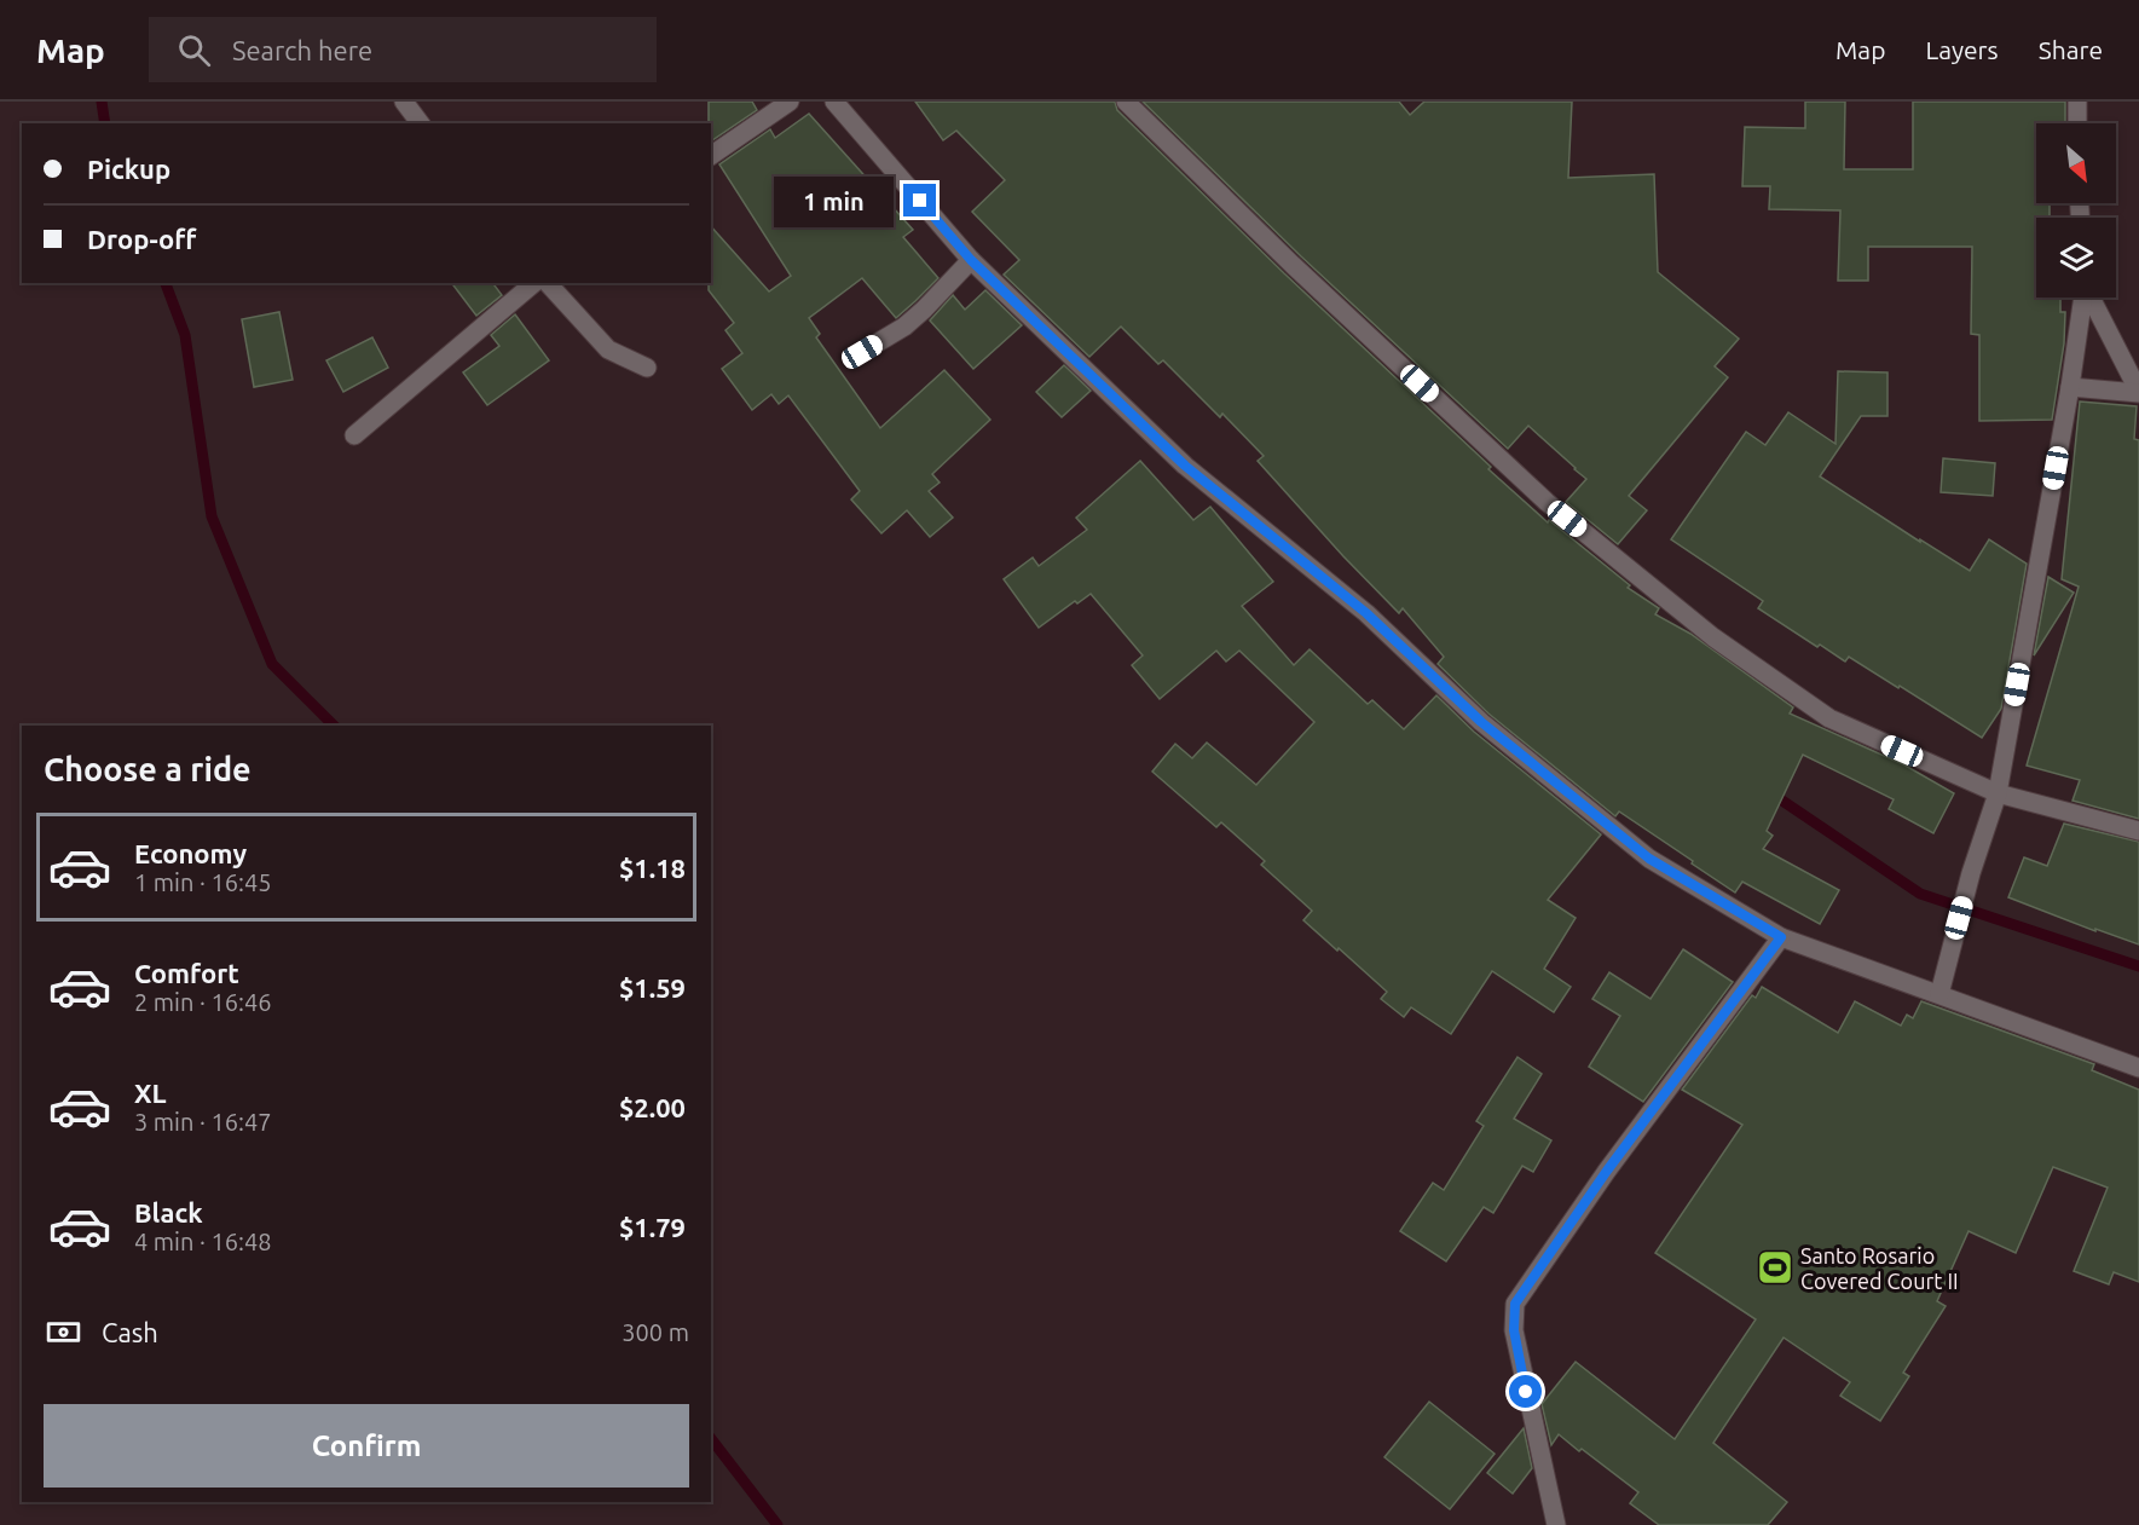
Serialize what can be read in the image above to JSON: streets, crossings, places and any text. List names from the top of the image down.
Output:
{
  "places": {
    "sports": ["Santo Rosario Covered Court II"]
  },
  "north": "bottom right",
  "page": {
    "header": "Map",
    "search": "Search here",
    "nav": ["Map", "Layers", "Share"],
    "banner": ["Pickup", "Drop-off"],
    "bubble": "1 min",
    "heading": "Choose a ride",
    "list": [
      {
        "name": "Economy",
        "note": "1 min · 16:45",
        "value": "$1.18"
      },
      {
        "name": "Comfort",
        "note": "2 min · 16:46",
        "value": "$1.59"
      },
      {
        "name": "XL",
        "note": "3 min · 16:47",
        "value": "$2.00"
      },
      {
        "name": "Black",
        "note": "4 min · 16:48",
        "value": "$1.79"
      }
    ],
    "pay": ["Cash", "300 m"],
    "buttons": "Confirm"
  }
}
